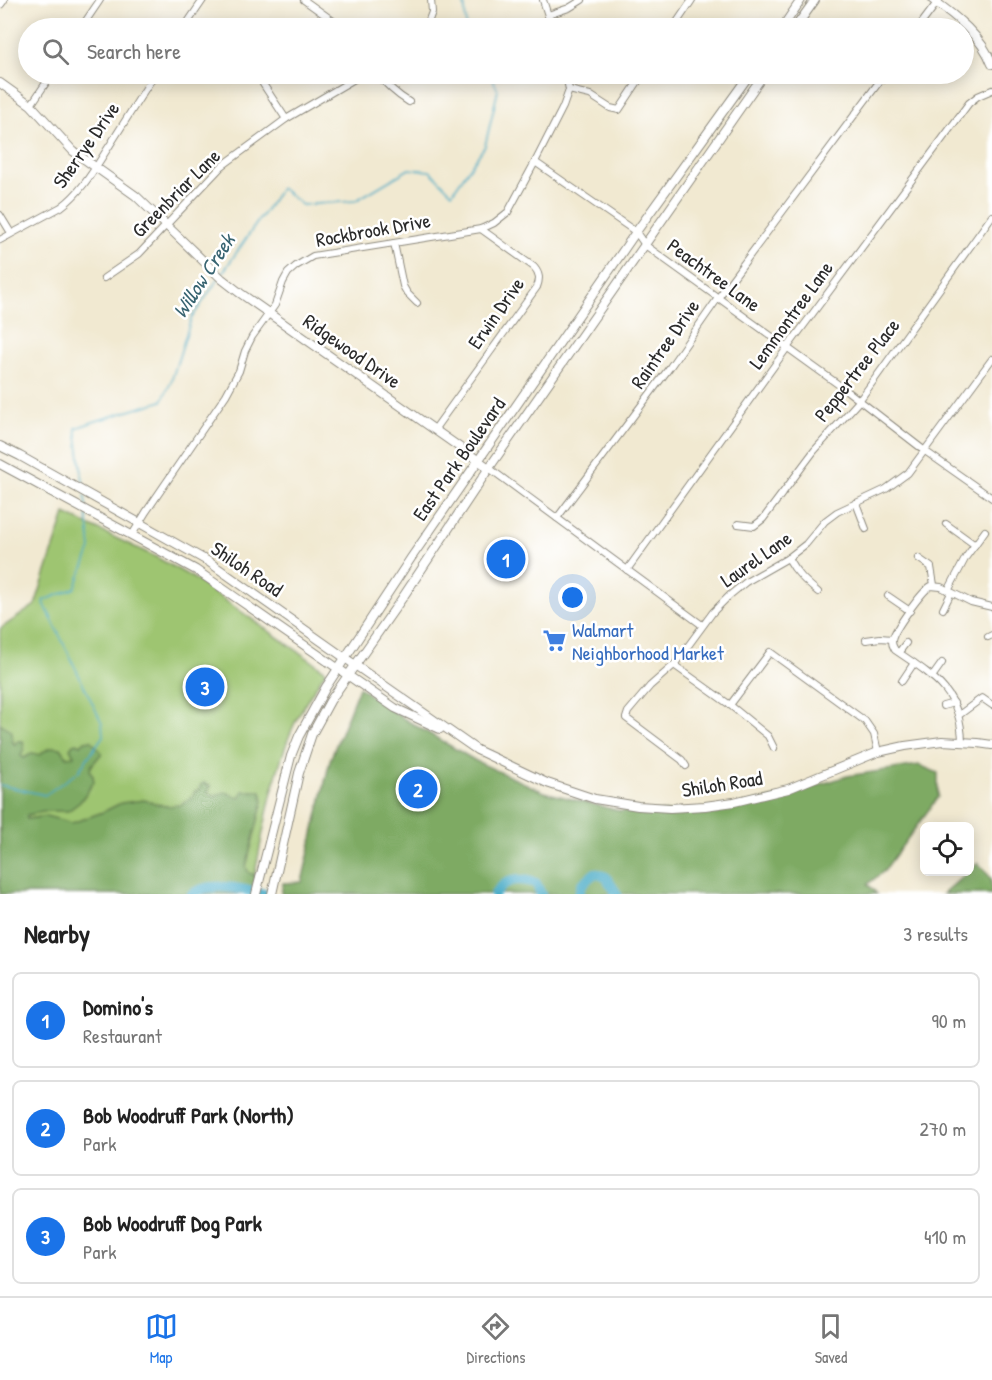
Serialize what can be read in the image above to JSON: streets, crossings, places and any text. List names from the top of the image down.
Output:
{
  "streets": {
    "main road": ["East Park Boulevard", "Shiloh Road"],
    "street": [
      "Sherrye Drive",
      "Greenbriar Lane",
      "Rockbrook Drive",
      "Peachtree Lane",
      "Erwin Drive",
      "Lemmontree Lane",
      "Raintree Drive",
      "Ridgewood Drive",
      "Peppertree Place",
      "Laurel Lane"
    ]
  },
  "crossings": [
    ["Sherrye Drive", "Ridgewood Drive"],
    ["Greenbriar Lane", "Ridgewood Drive"],
    ["Rockbrook Drive", "Peachtree Lane"],
    ["Rockbrook Drive", "Erwin Drive"],
    ["Rockbrook Drive", "Ridgewood Drive"],
    ["Rockbrook Drive", "Shiloh Road"],
    ["Peachtree Lane", "Lemmontree Lane"],
    ["Peachtree Lane", "Raintree Drive"],
    ["Peachtree Lane", "Peppertree Place"],
    ["Peachtree Lane", "East Park Boulevard"],
    ["Peachtree Lane", "Laurel Lane"],
    ["Erwin Drive", "Ridgewood Drive"],
    ["Lemmontree Lane", "Ridgewood Drive"],
    ["Raintree Drive", "Ridgewood Drive"],
    ["Ridgewood Drive", "East Park Boulevard"],
    ["Ridgewood Drive", "Laurel Lane"],
    ["East Park Boulevard", "Shiloh Road"]
  ],
  "water": ["Willow Creek"],
  "places": {
    "supermarket": ["Walmart Neighborhood Market"]
  },
  "page": {
    "search": "Search here",
    "pins": ["1", "3", "2"],
    "heading": ["Nearby", "3 results"],
    "list": [
      {
        "mark": "1",
        "name": "Domino's",
        "note": "Restaurant",
        "value": "90 m"
      },
      {
        "mark": "2",
        "name": "Bob Woodruff Park (North)",
        "note": "Park",
        "value": "270 m"
      },
      {
        "mark": "3",
        "name": "Bob Woodruff Dog Park",
        "note": "Park",
        "value": "410 m"
      }
    ],
    "nav": ["Map", "Directions", "Saved"]
  }
}
